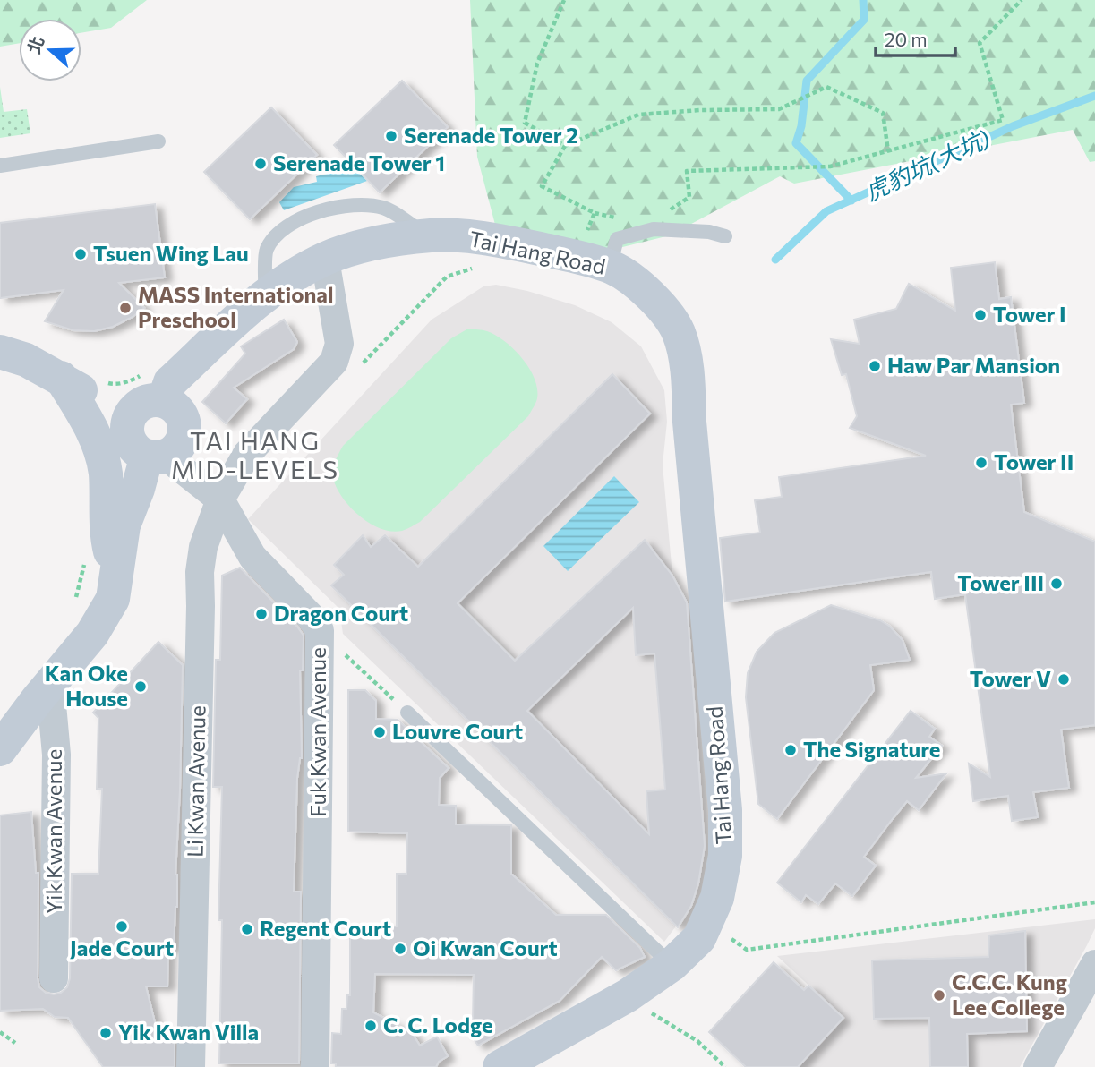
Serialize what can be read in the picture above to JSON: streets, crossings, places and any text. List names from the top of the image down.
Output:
{
  "streets": {
    "main road": ["Tai Hang Road"],
    "street": ["Fuk Kwan Avenue", "Li Kwan Avenue", "Yik Kwan Avenue"]
  },
  "crossings": [
    ["Tai Hang Road", "Fuk Kwan Avenue"],
    ["Tai Hang Road", "Li Kwan Avenue"],
    ["Fuk Kwan Avenue", "Li Kwan Avenue"]
  ],
  "districts": ["TAI HANG MID-LEVELS"],
  "water": ["虎豹坑(大坑)"],
  "places": [
    "Serenade Tower 2",
    "Serenade Tower 1",
    "Tsuen Wing Lau",
    "MASS International Preschool",
    "Tower I",
    "Haw Par Mansion",
    "Tower II",
    "Tower III",
    "Dragon Court",
    "Tower V",
    "Kan Oke House",
    "Louvre Court",
    "The Signature",
    "Jade Court",
    "Regent Court",
    "Oi Kwan Court",
    "C.C.C. Kung Lee College",
    "C. C. Lodge",
    "Yik Kwan Villa"
  ],
  "scale_bar": "20 m",
  "north": "left"
}
